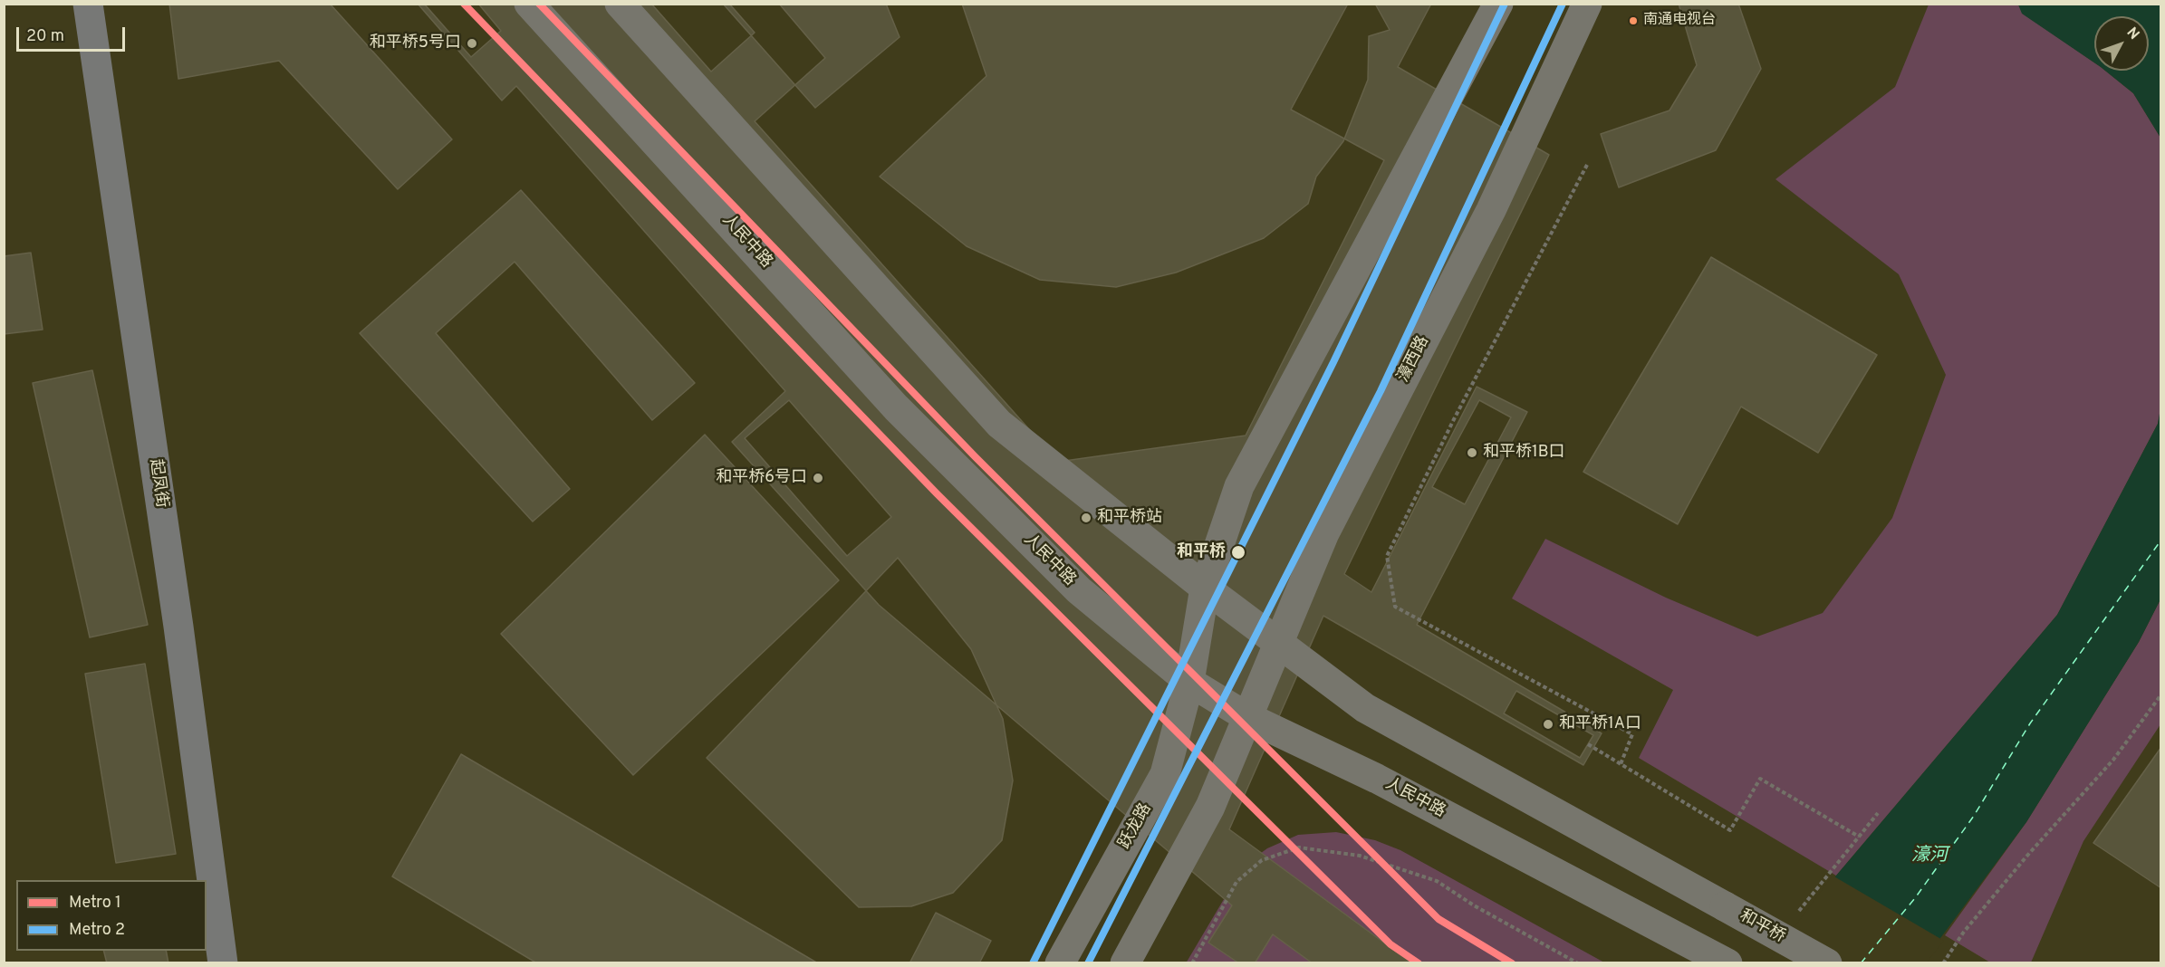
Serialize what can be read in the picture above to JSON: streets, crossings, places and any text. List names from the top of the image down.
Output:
{
  "streets": {
    "main road": [
      "人民中路",
      "濠西路",
      "跃龙路",
      "和平桥"
    ],
    "street": ["起凤街"]
  },
  "crossings": [
    ["人民中路", "濠西路"],
    ["人民中路", "跃龙路"],
    ["濠西路", "和平桥"]
  ],
  "water": ["濠河"],
  "places": [
    "南通电视台",
    "和平桥5号口",
    "和平桥1B口",
    "和平桥6号口",
    "和平桥站",
    "和平桥",
    "和平桥1A口"
  ],
  "lines": ["metro line 1", "metro line 2"],
  "legend": ["Metro 1", "Metro 2"],
  "scale_bar": "20 m",
  "north": "top right"
}
